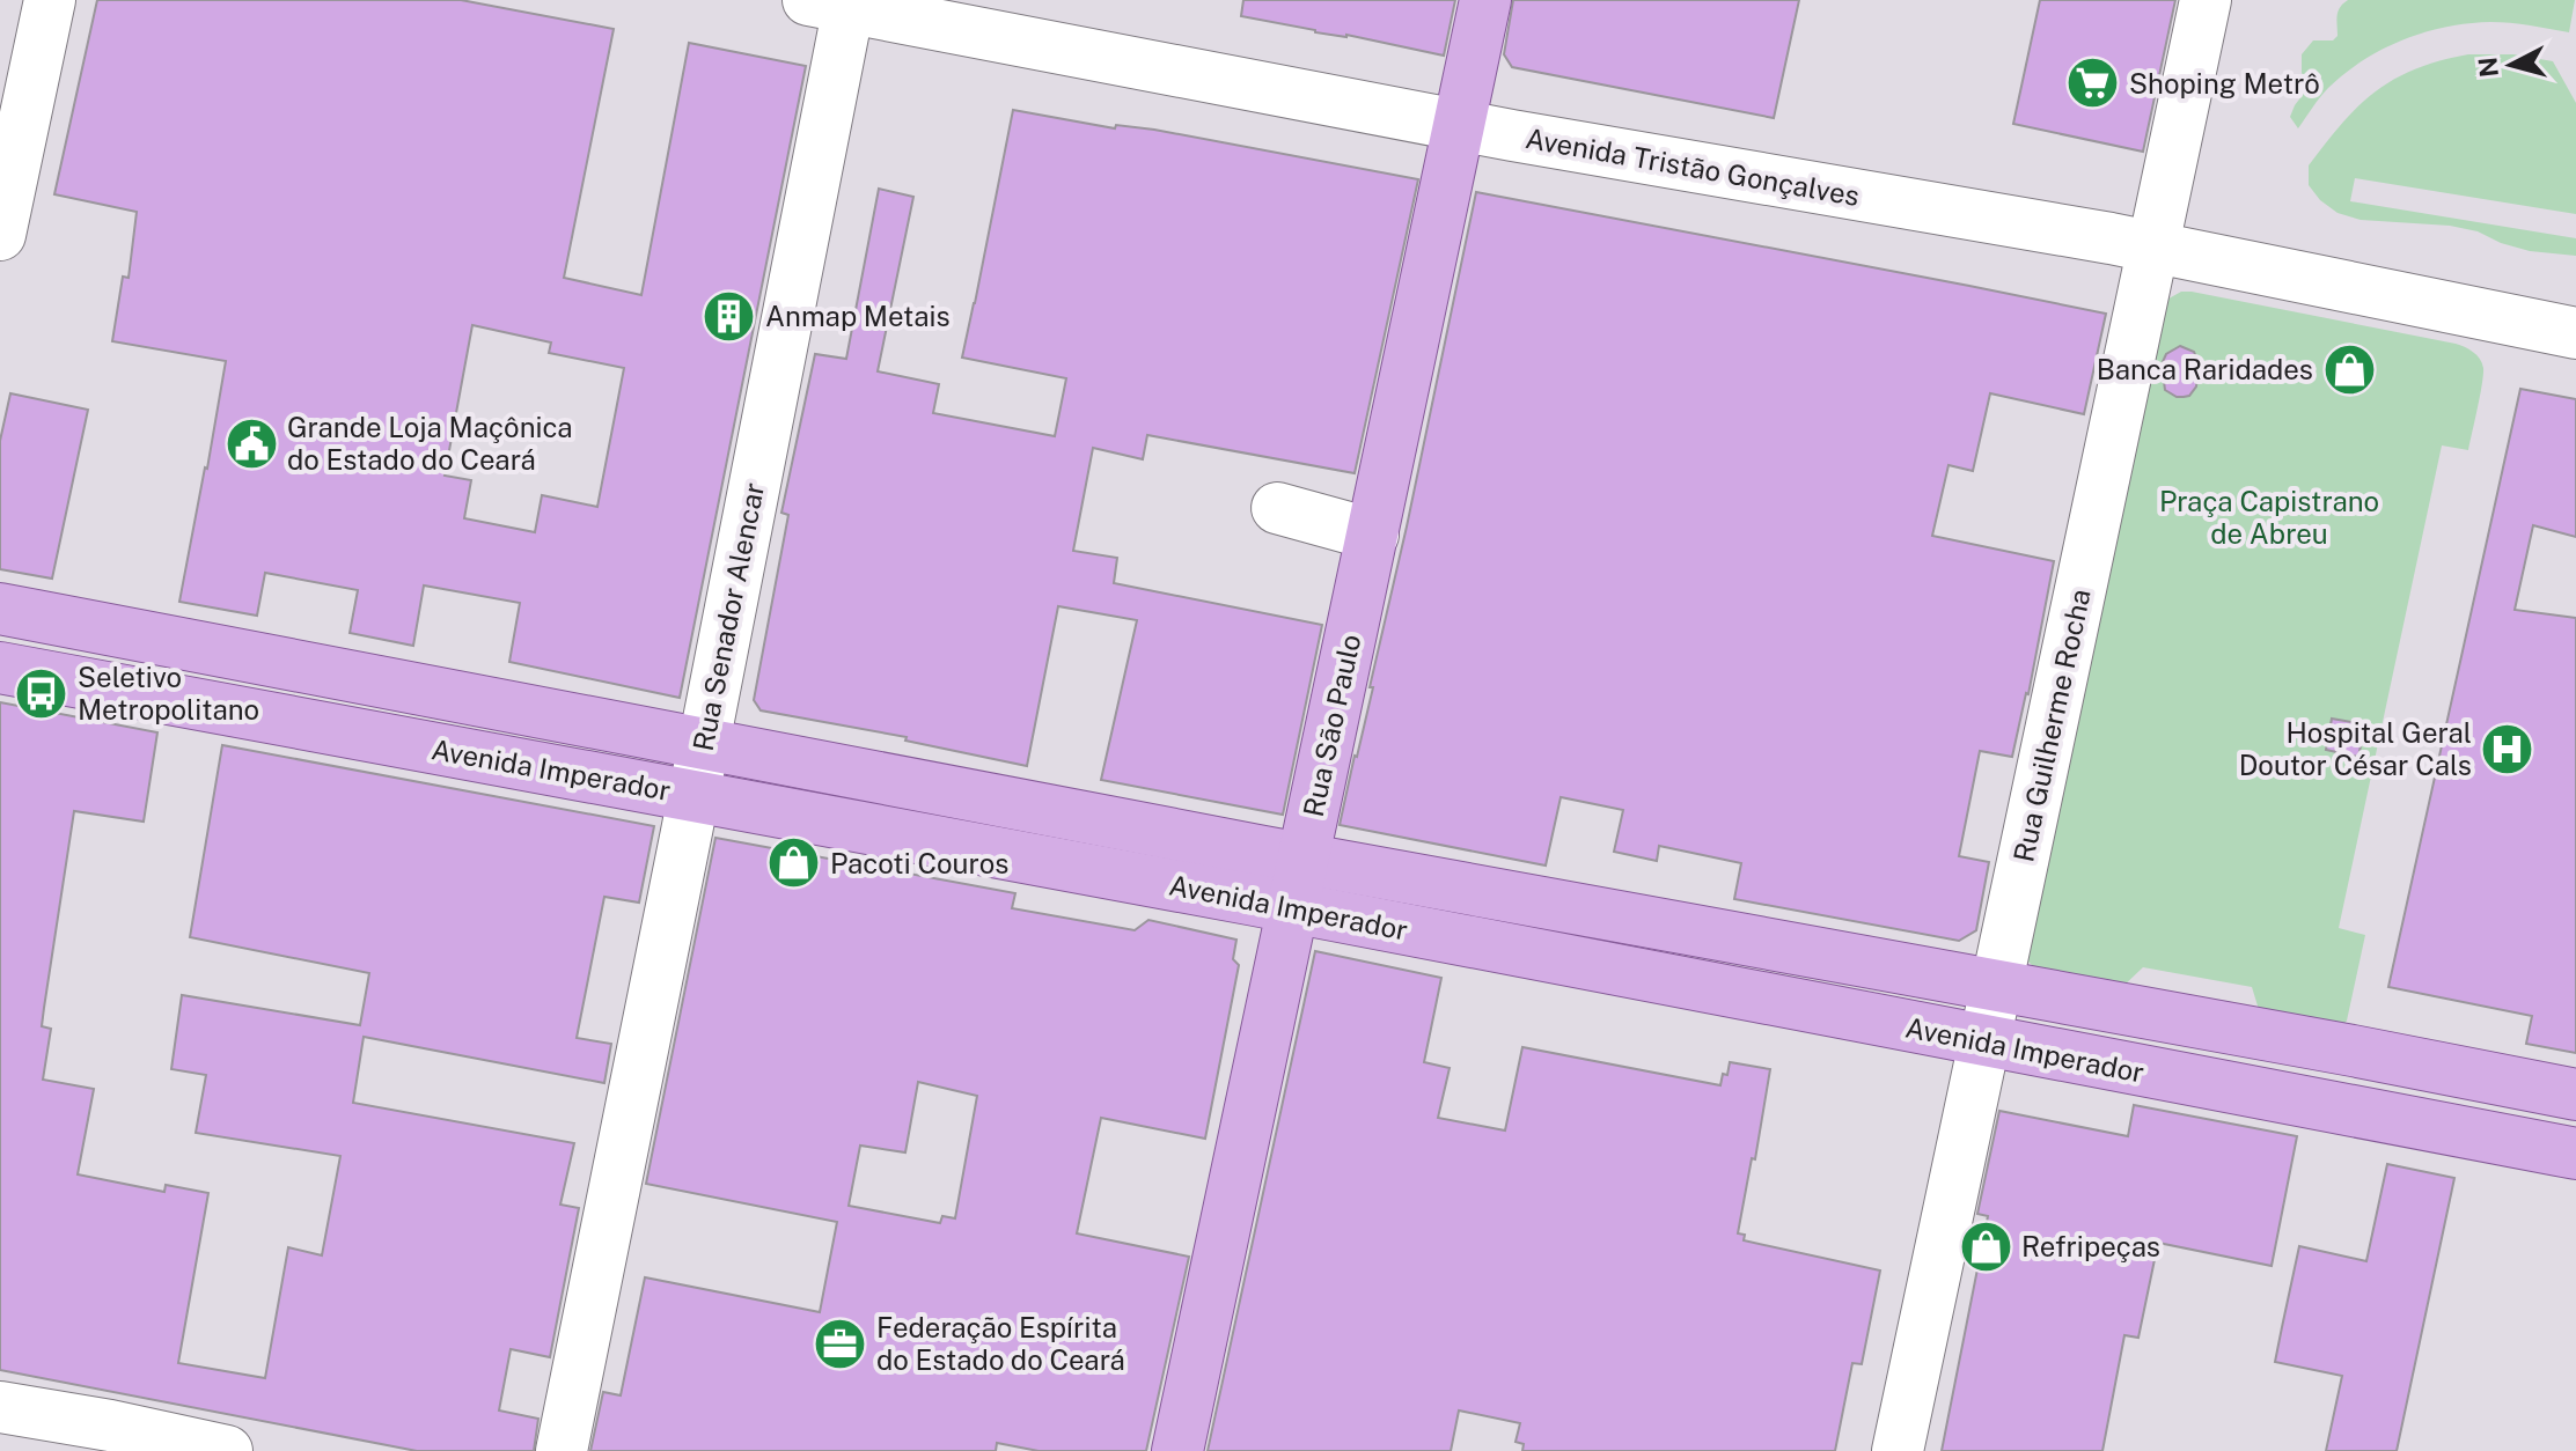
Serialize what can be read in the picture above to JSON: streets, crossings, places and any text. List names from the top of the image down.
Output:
{
  "streets": {
    "main road": ["Rua São Paulo", "Avenida Imperador"],
    "street": ["Avenida Tristão Gonçalves", "Rua Senador Alencar", "Rua Guilherme Rocha"]
  },
  "crossings": [
    ["Avenida Tristão Gonçalves", "Rua Senador Alencar"],
    ["Avenida Tristão Gonçalves", "Rua São Paulo"],
    ["Avenida Tristão Gonçalves", "Rua Guilherme Rocha"],
    ["Rua Senador Alencar", "Avenida Imperador"],
    ["Rua São Paulo", "Avenida Imperador"],
    ["Rua Guilherme Rocha", "Avenida Imperador"]
  ],
  "parks": ["Praça Capistrano de Abreu"],
  "places": {
    "supermarket": ["Shoping Metrô"],
    "building": ["Anmap Metais"],
    "shop": ["Banca Raridades", "Pacoti Couros", "Refripeças"],
    "public building": ["Grande Loja Maçônica do Estado do Ceará"],
    "bus stop": ["Seletivo Metropolitano"],
    "hospital": ["Hospital Geral Doutor César Cals"],
    "office": ["Federação Espírita do Estado do Ceará"]
  },
  "north": "left"
}
